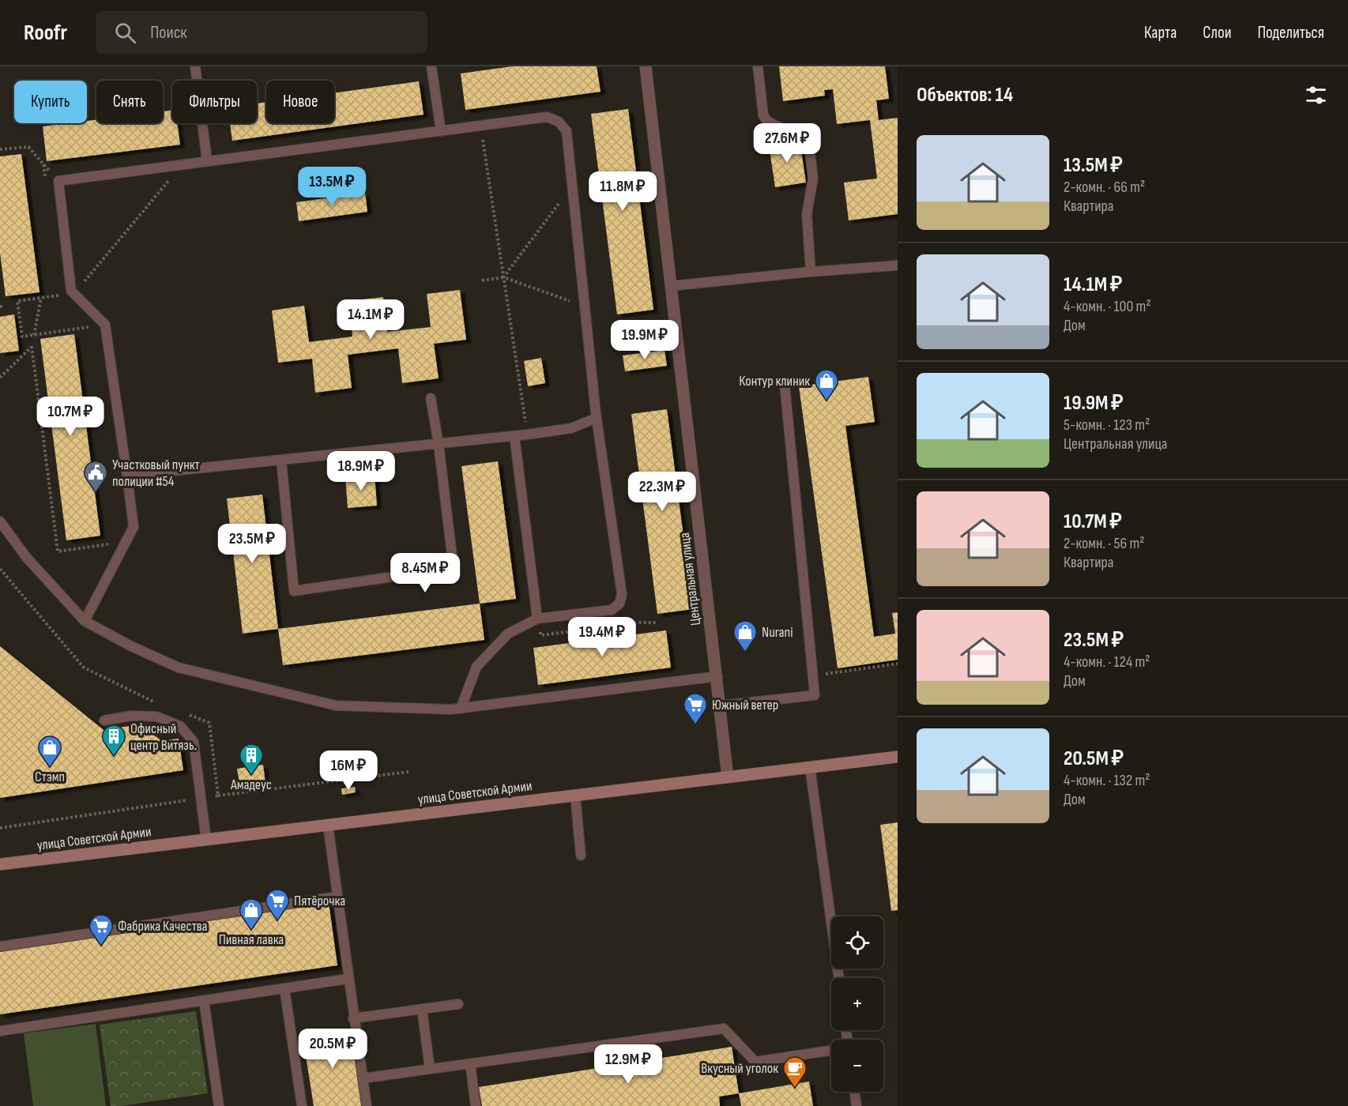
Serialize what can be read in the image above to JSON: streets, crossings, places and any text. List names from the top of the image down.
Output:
{
  "streets": {
    "main road": ["улица Советской Армии"],
    "street": ["Центральная улица"]
  },
  "crossings": [
    ["Центральная улица", "улица Советской Армии"]
  ],
  "places": {
    "shop": [
      "Контур клиник",
      "Nurani",
      "Стэмп",
      "Пивная лавка"
    ],
    "public building": ["Участковый пункт полиции #54"],
    "supermarket": ["Южный ветер", "Пятёрочка", "Фабрика Качества"],
    "building": ["Офисный центр Витязь.", "Амадеус"],
    "cafe": ["Вкусный уголок"]
  },
  "page": {
    "header": "Roofr",
    "search": "Поиск",
    "nav": ["Карта", "Слои", "Поделиться"],
    "heading": "Объектов: 14",
    "chip": [
      "Купить",
      "Снять",
      "Фильтры",
      "Новое"
    ],
    "price": [
      "27.6M ₽",
      "13.5M ₽",
      "11.8M ₽",
      "14.1M ₽",
      "19.9M ₽",
      "10.7M ₽",
      "18.9M ₽",
      "22.3M ₽",
      "23.5M ₽",
      "8.45M ₽",
      "19.4M ₽",
      "16M ₽",
      "20.5M ₽",
      "12.9M ₽"
    ],
    "list": [
      {
        "name": "13.5M ₽",
        "note": "2-комн. · 66 m² · Квартира"
      },
      {
        "name": "14.1M ₽",
        "note": "4-комн. · 100 m² · Дом"
      },
      {
        "name": "19.9M ₽",
        "note": "5-комн. · 123 m² · Центральная улица"
      },
      {
        "name": "10.7M ₽",
        "note": "2-комн. · 56 m² · Квартира"
      },
      {
        "name": "23.5M ₽",
        "note": "4-комн. · 124 m² · Дом"
      },
      {
        "name": "20.5M ₽",
        "note": "4-комн. · 132 m² · Дом"
      }
    ],
    "map_buttons": ["+", "−"]
  }
}
